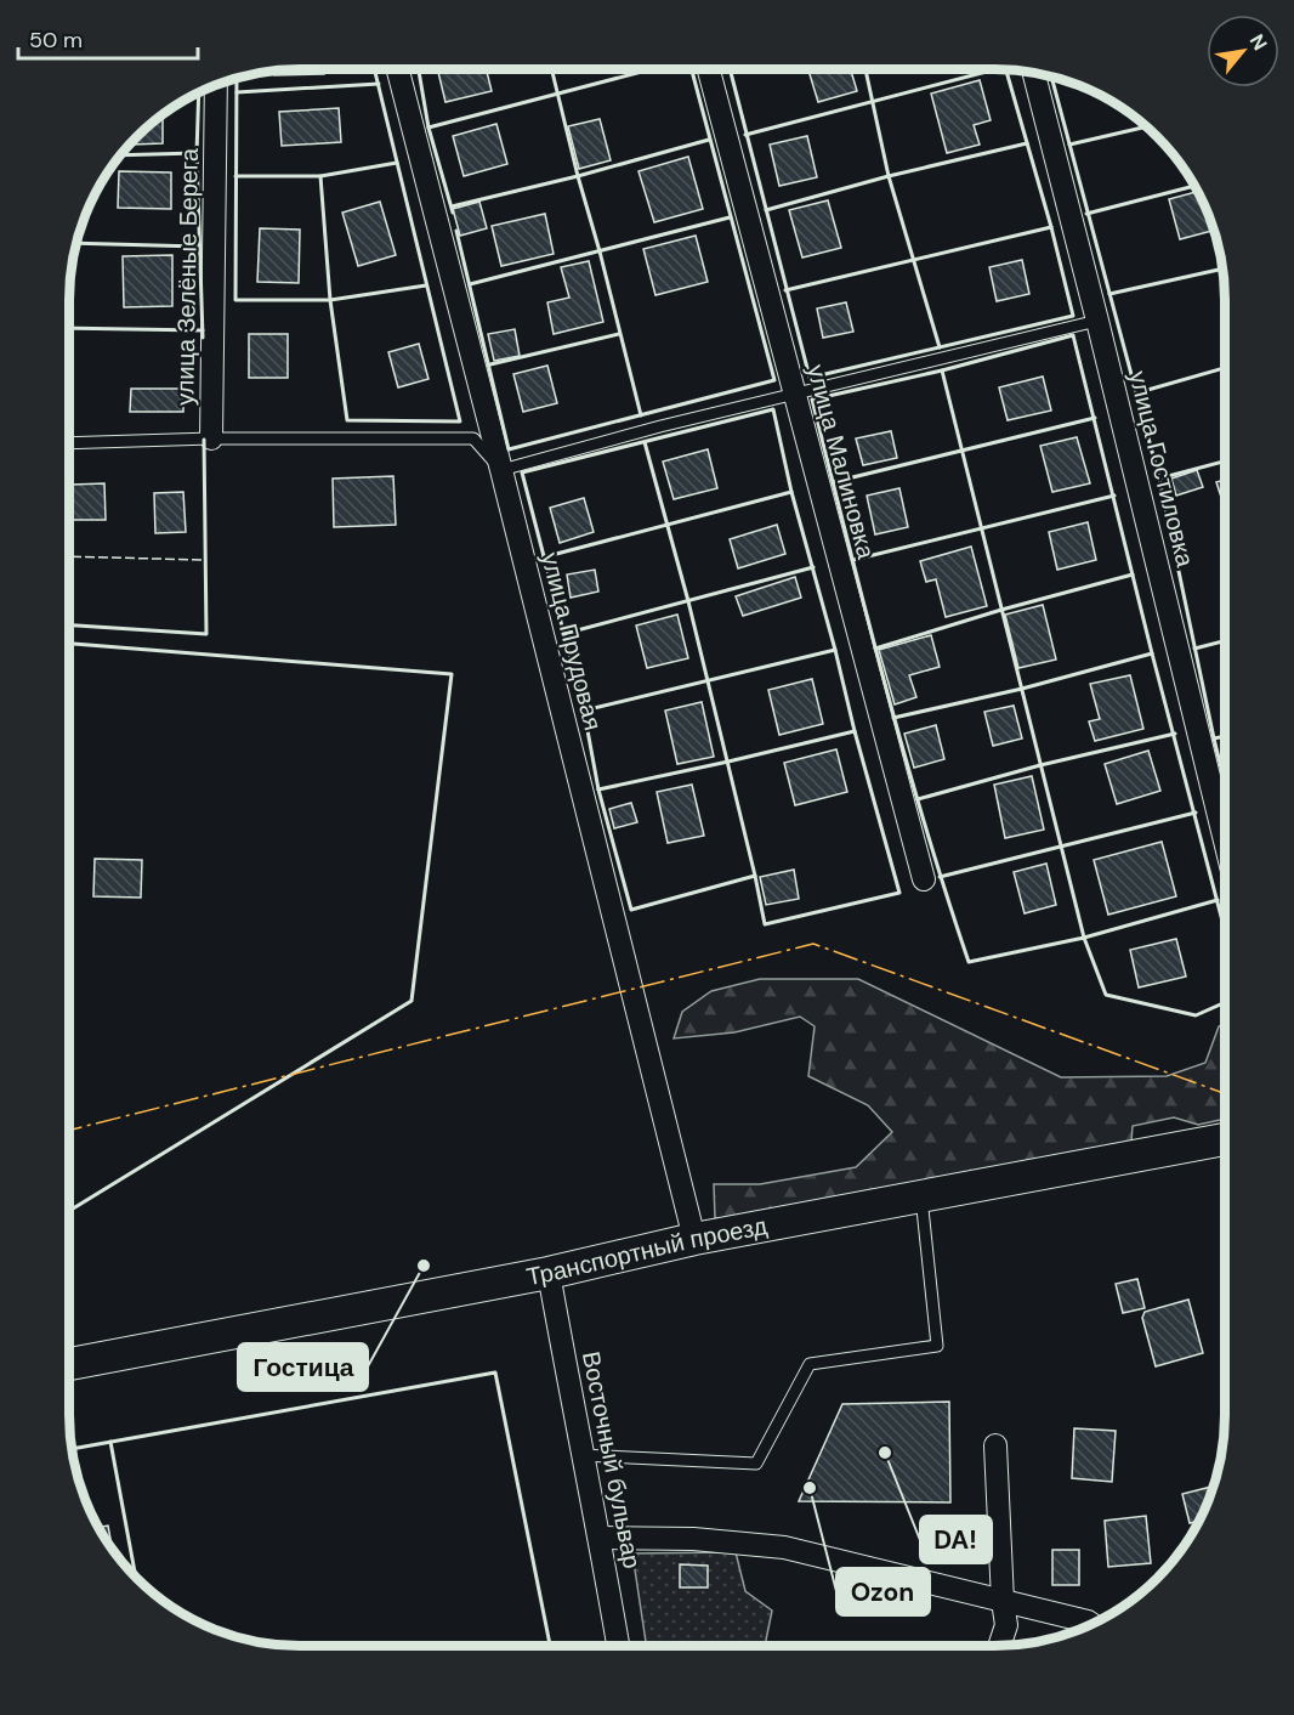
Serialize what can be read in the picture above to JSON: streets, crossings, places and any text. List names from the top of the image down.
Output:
{
  "streets": {
    "main road": ["Транспортный проезд"],
    "street": [
      "улица Зелёные Берега",
      "улица Малиновка",
      "улица Гостиловка",
      "улица Прудовая",
      "Восточный бульвар"
    ]
  },
  "crossings": [
    ["улица Прудовая", "Транспортный проезд"],
    ["Транспортный проезд", "Восточный бульвар"]
  ],
  "places": ["Гостица", "DA!", "Ozon"],
  "scale_bar": "50 m",
  "north": "top right"
}
